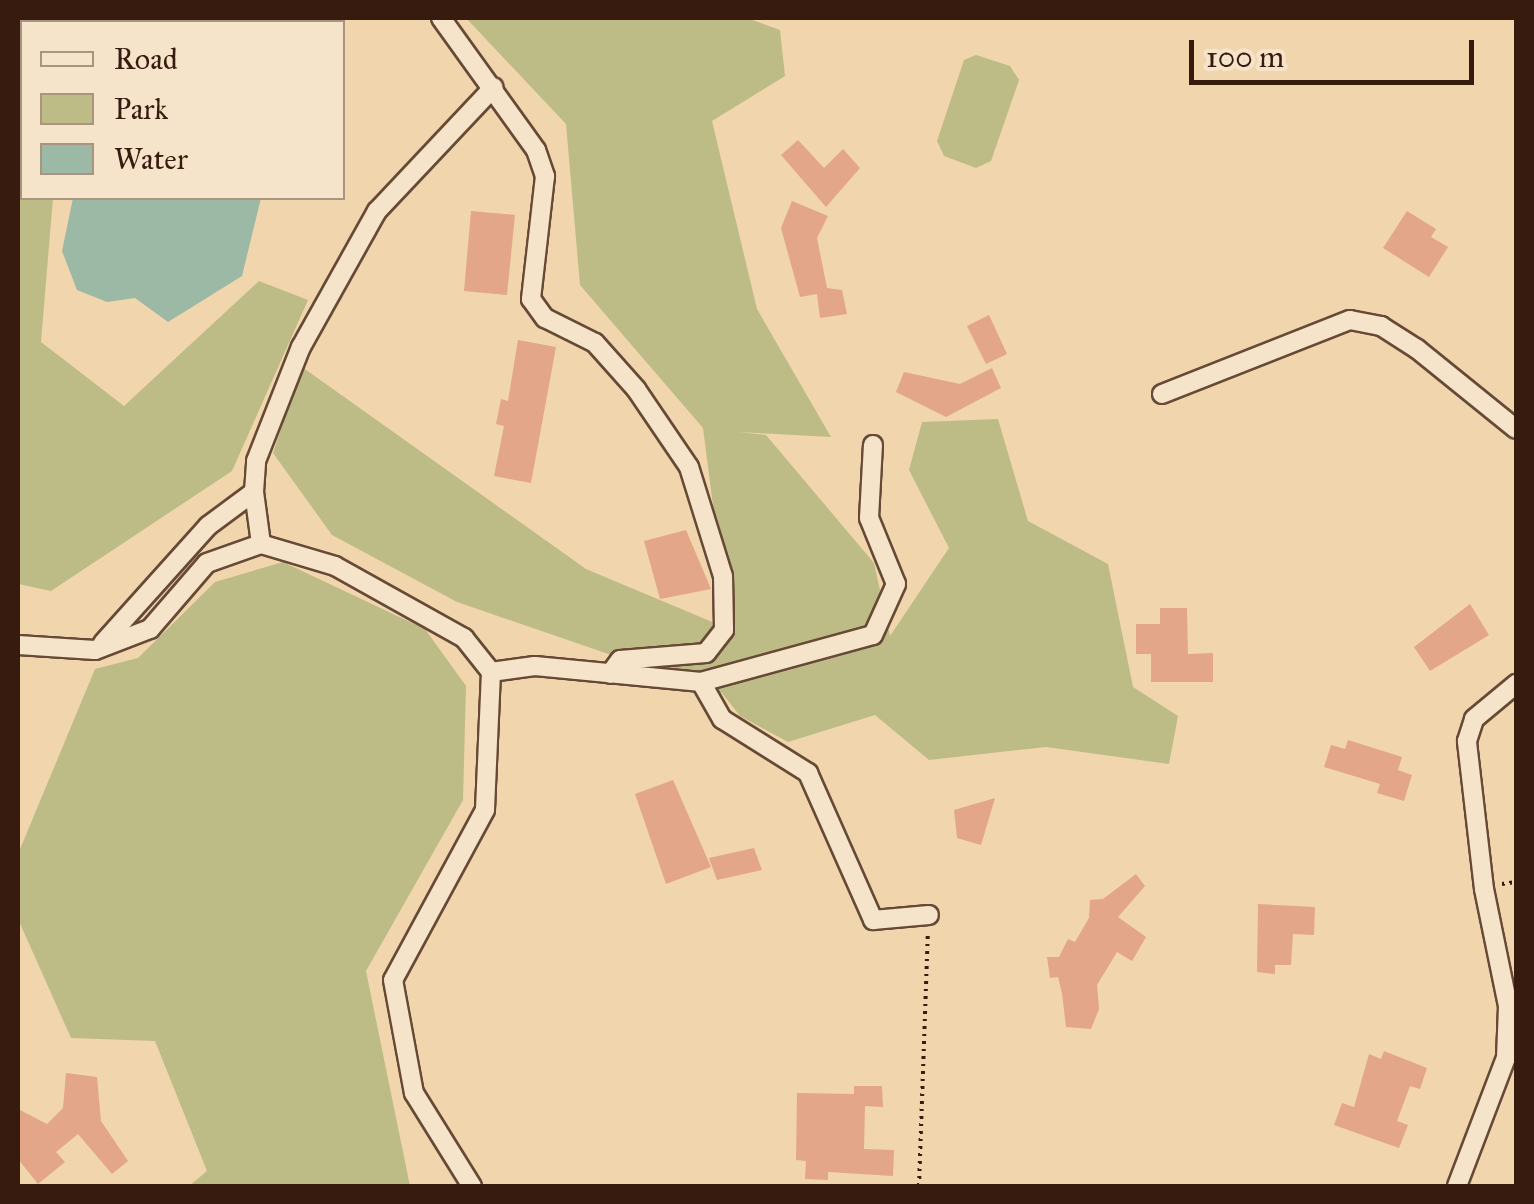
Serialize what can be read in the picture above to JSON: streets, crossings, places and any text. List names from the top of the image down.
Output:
{
  "legend": ["Road", "Park", "Water"],
  "scale_bar": "100 m"
}
